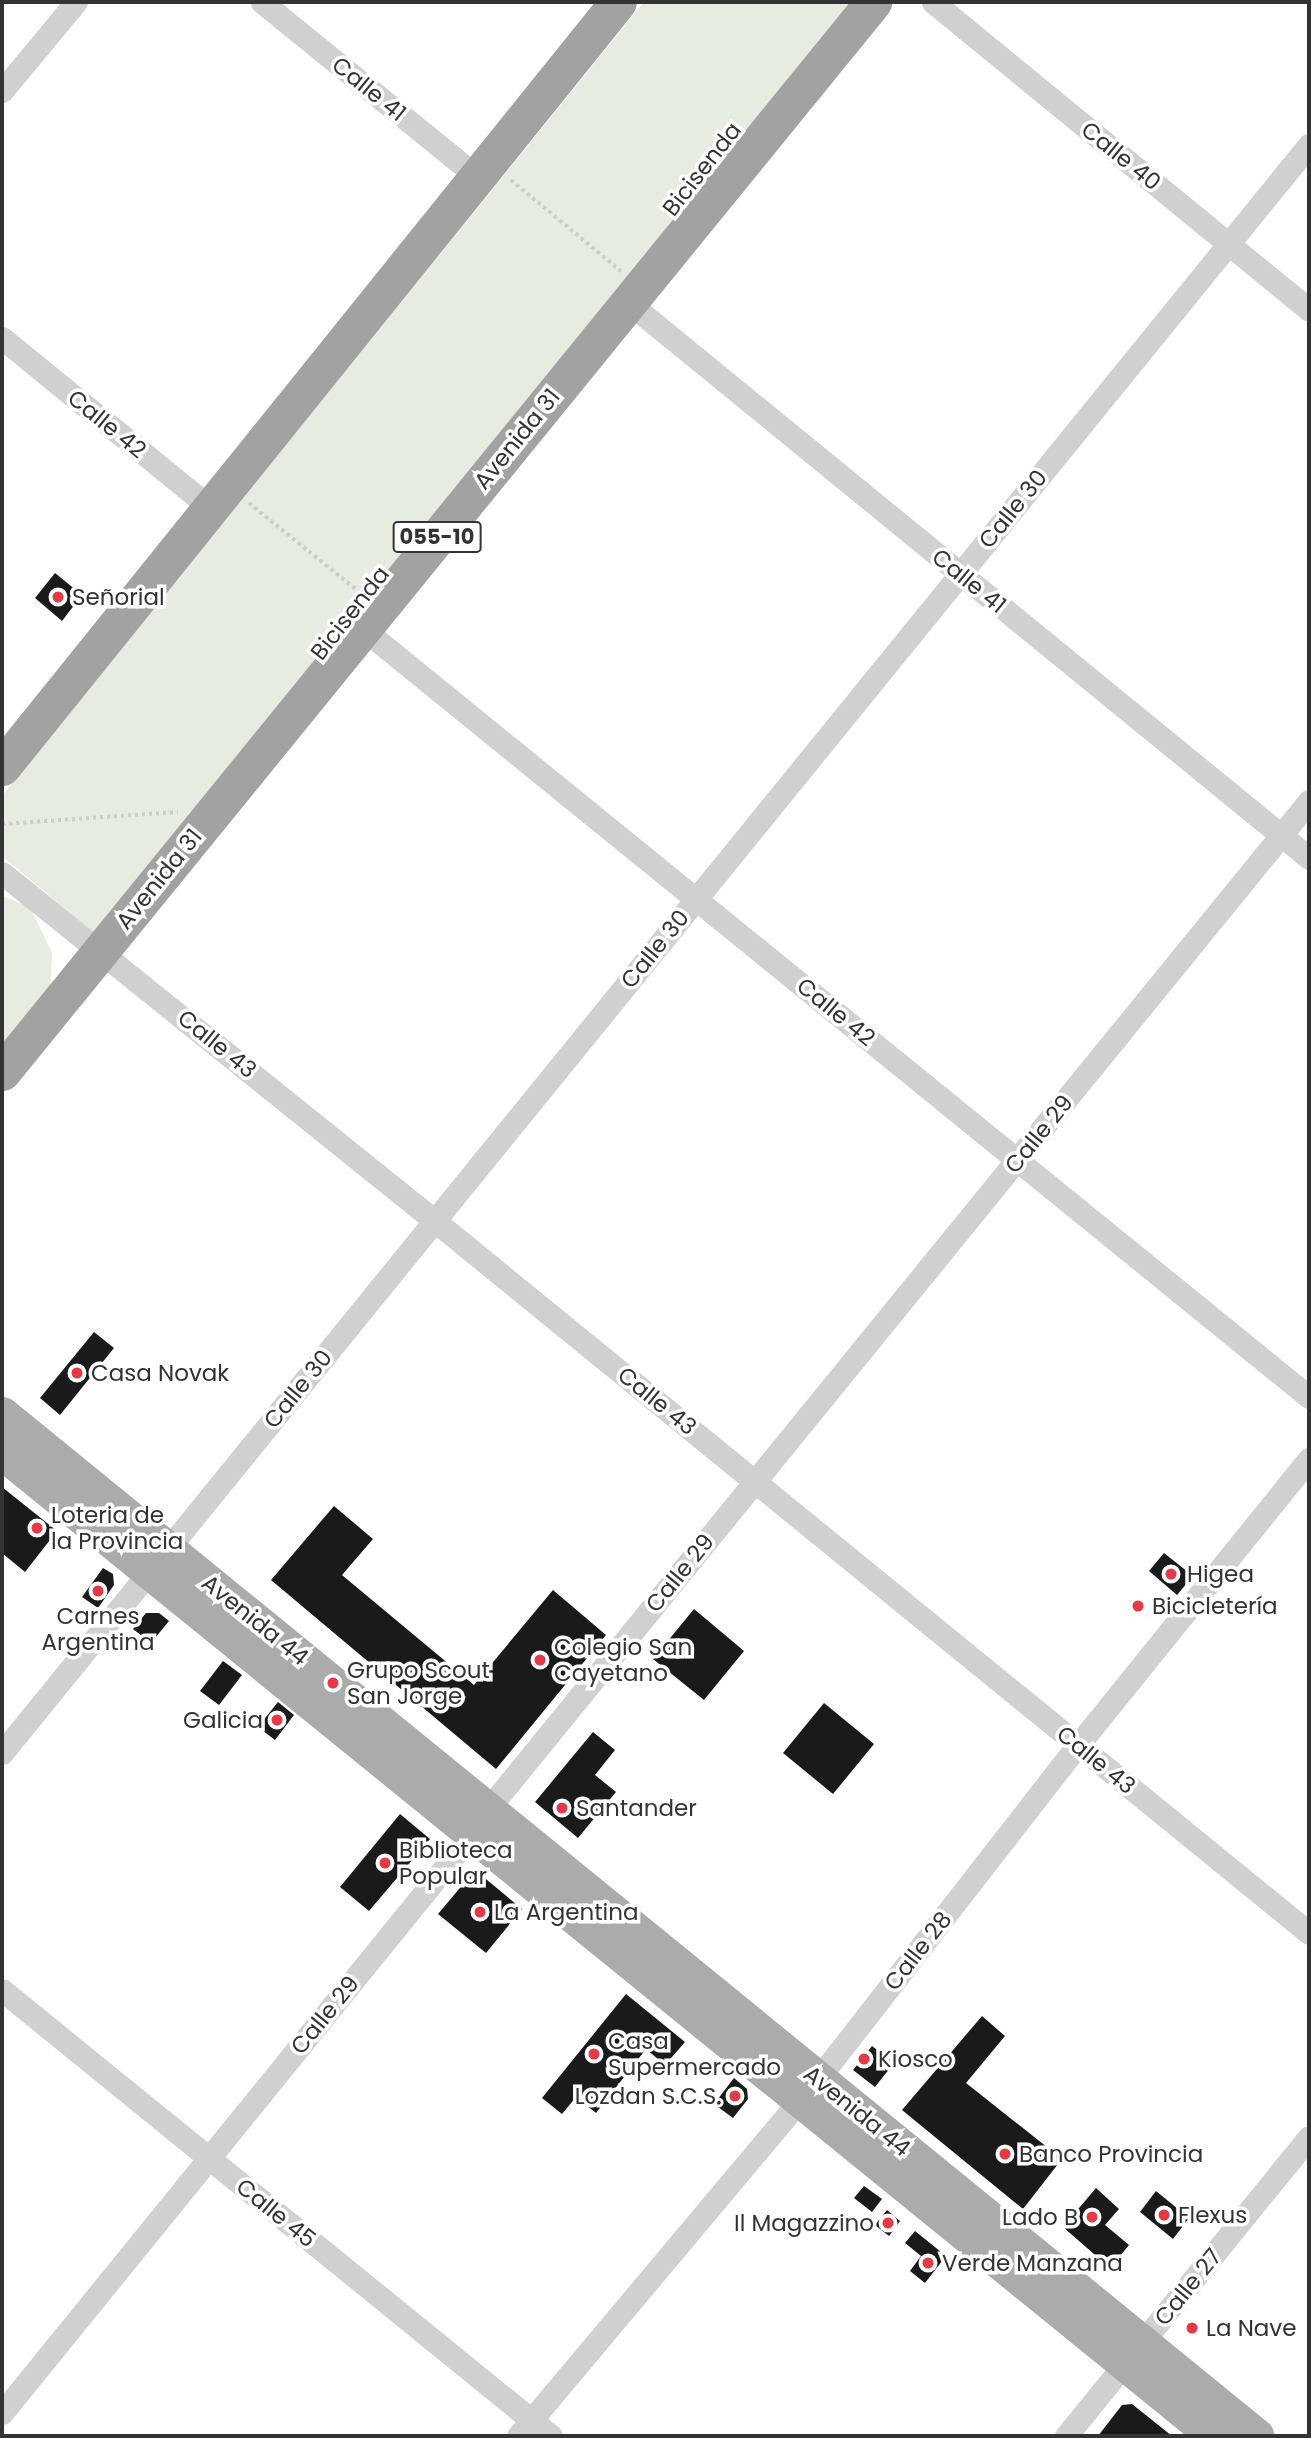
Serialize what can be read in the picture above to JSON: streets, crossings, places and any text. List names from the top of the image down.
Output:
{
  "streets": {
    "highway": ["Avenida 31", "055-10"],
    "main road": ["Avenida 44"],
    "street": [
      "Calle 41",
      "Calle 40",
      "Calle 42",
      "Calle 30",
      "Calle 43",
      "Calle 29",
      "Calle 28",
      "Calle 45",
      "Calle 27"
    ]
  },
  "crossings": [
    ["Calle 41", "Avenida 31"],
    ["Calle 41", "Calle 30"],
    ["Calle 41", "Calle 29"],
    ["Calle 40", "Calle 30"],
    ["Calle 42", "Avenida 31"],
    ["Calle 42", "Calle 30"],
    ["Calle 42", "Calle 29"],
    ["Avenida 31", "Calle 43"],
    ["Calle 30", "Calle 43"],
    ["Calle 30", "Avenida 44"],
    ["Calle 43", "Calle 29"],
    ["Calle 43", "Calle 28"],
    ["Calle 29", "Avenida 44"],
    ["Calle 29", "Calle 45"],
    ["Avenida 44", "Calle 28"],
    ["Avenida 44", "Calle 27"],
    ["Calle 28", "Calle 45"]
  ],
  "places": [
    "Señorial",
    "Casa Novak",
    "Loteria de la Provincia",
    "Higea",
    "Carnes Argentina",
    "Bicicletería",
    "Colegio San Cayetano",
    "Grupo Scout San Jorge",
    "Galicia",
    "Santander",
    "Biblioteca Popular",
    "La Argentina",
    "Casa Supermercado",
    "Kiosco",
    "Lozdan S.C.S.",
    "Banco Provincia",
    "Flexus",
    "Lado B",
    "Il Magazzino",
    "Verde Manzana",
    "La Nave"
  ]
}
